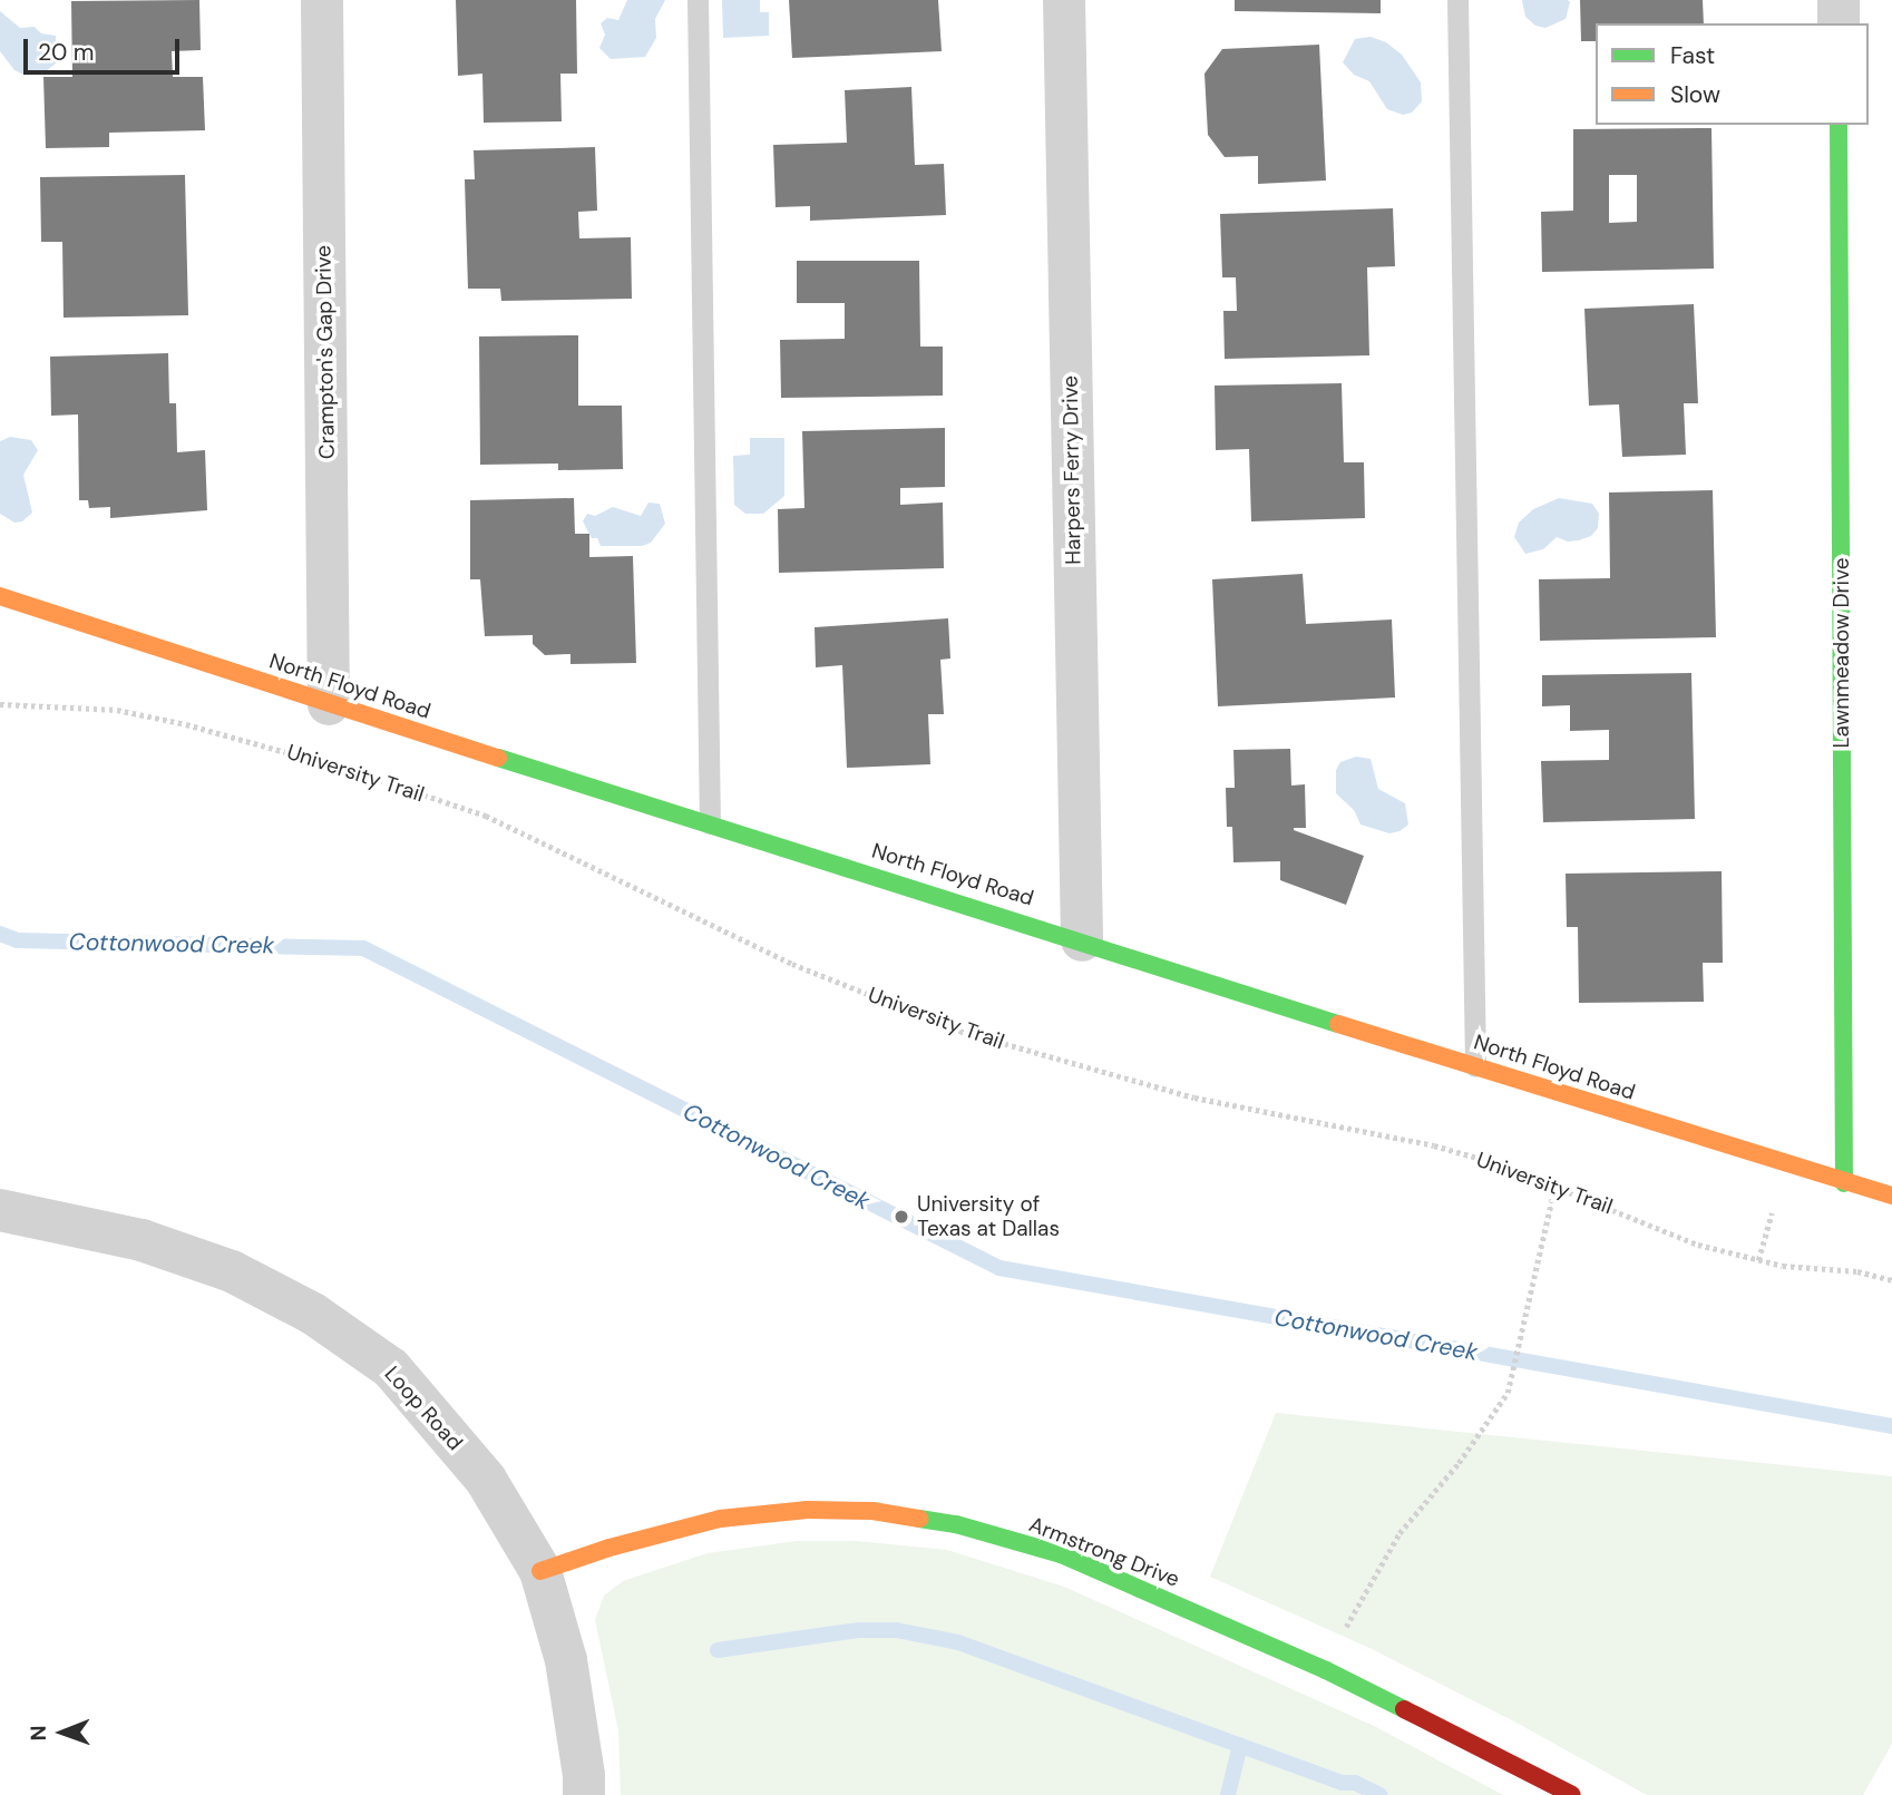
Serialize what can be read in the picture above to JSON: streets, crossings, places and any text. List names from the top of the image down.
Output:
{
  "streets": {
    "street": [
      "Crampton's Gap Drive",
      "Harpers Ferry Drive",
      "Lawnmeadow Drive",
      "North Floyd Road",
      "Loop Road",
      "Armstrong Drive"
    ],
    "path": ["University Trail"]
  },
  "crossings": [
    ["Crampton's Gap Drive", "North Floyd Road"],
    ["Harpers Ferry Drive", "North Floyd Road"],
    ["Lawnmeadow Drive", "North Floyd Road"],
    ["Loop Road", "Armstrong Drive"]
  ],
  "water": ["Cottonwood Creek"],
  "places": ["University of Texas at Dallas"],
  "legend": ["Fast", "Slow"],
  "scale_bar": "20 m",
  "north": "left"
}
